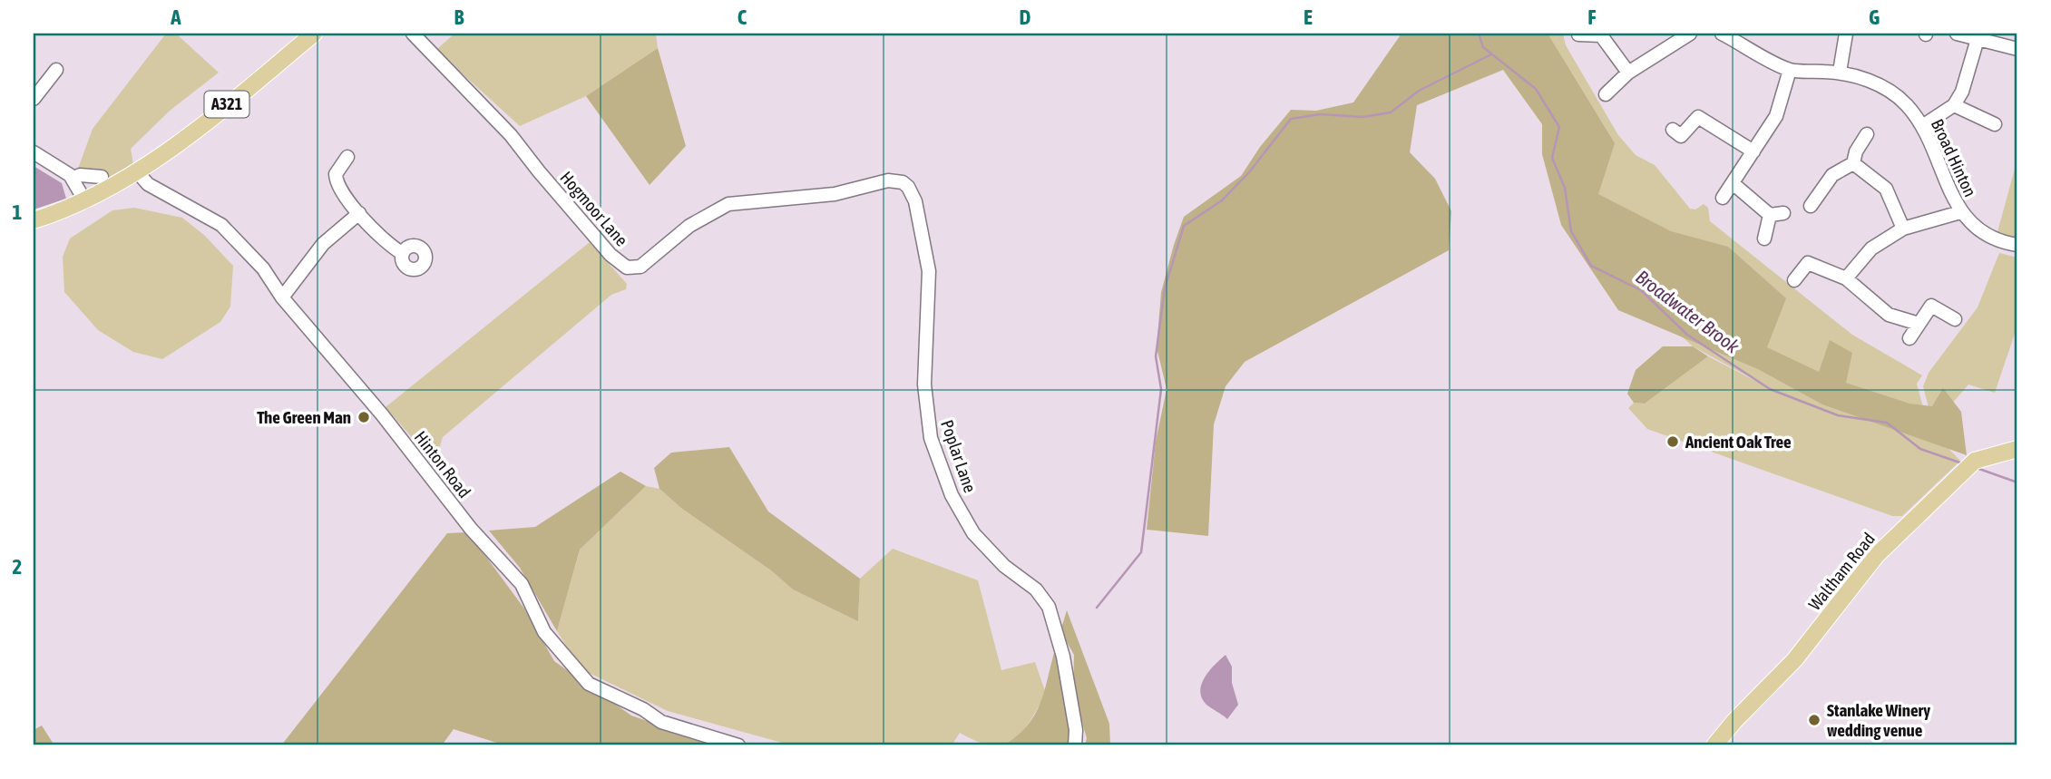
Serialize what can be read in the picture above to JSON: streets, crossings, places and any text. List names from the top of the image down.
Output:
{
  "streets": {
    "main road": ["A321", "Waltham Road"],
    "street": [
      "Broad Hinton",
      "Hogmoor Lane",
      "Poplar Lane",
      "Hinton Road"
    ]
  },
  "crossings": [
    ["A321", "Hinton Road"],
    ["Hogmoor Lane", "Poplar Lane"]
  ],
  "water": ["Broadwater Brook"],
  "places": ["The Green Man", "Ancient Oak Tree", "Stanlake Winery wedding venue"],
  "grid": {
    "columns": [
      "A",
      "B",
      "C",
      "D",
      "E",
      "F",
      "G"
    ],
    "rows": ["1", "2"]
  }
}
